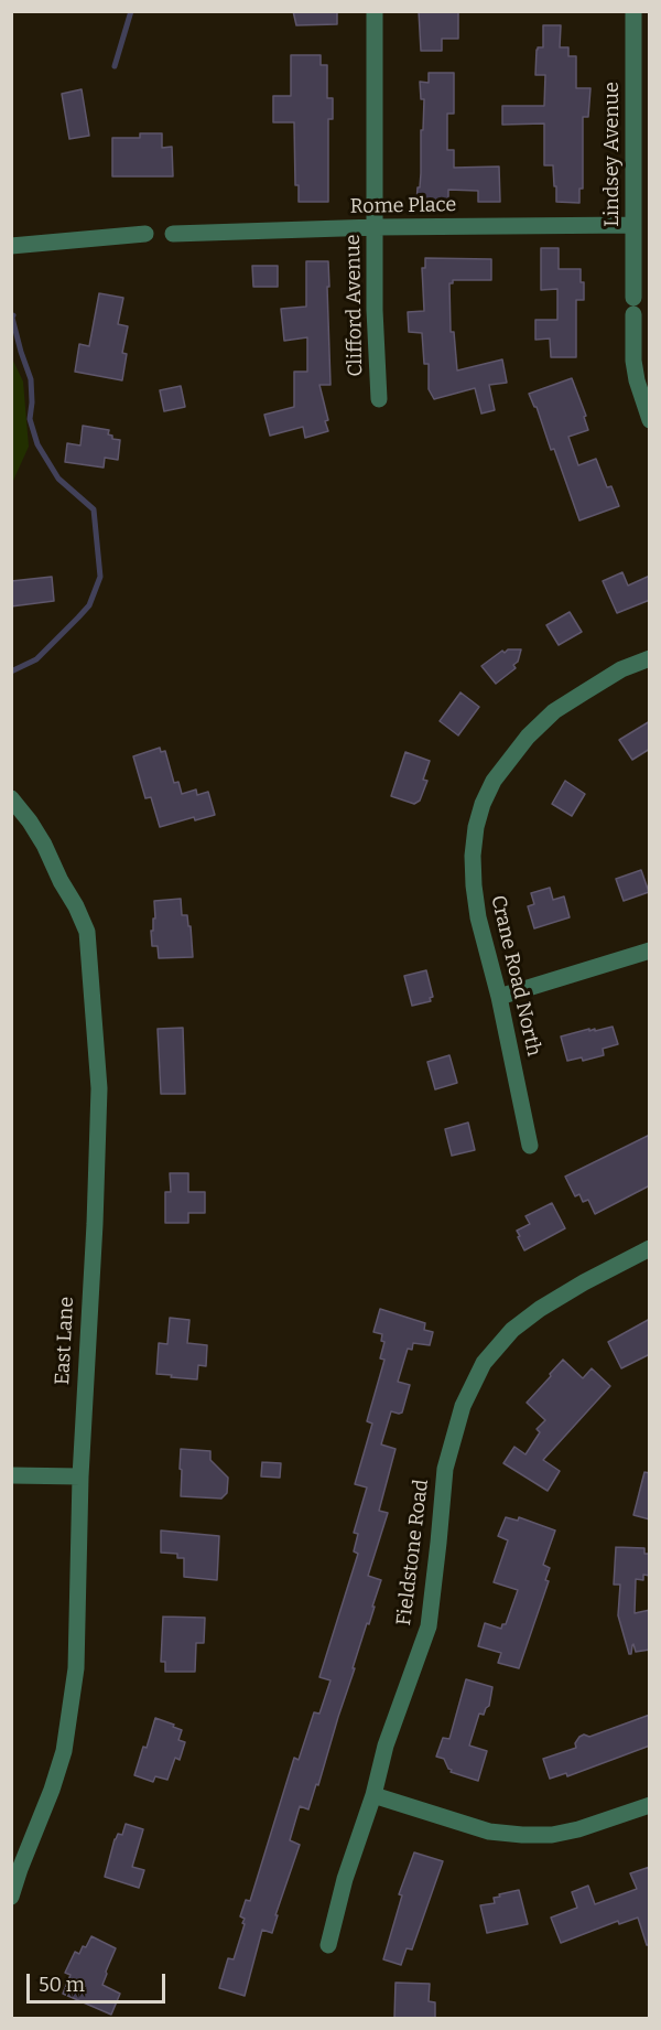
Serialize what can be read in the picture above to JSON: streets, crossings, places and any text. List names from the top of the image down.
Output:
{
  "streets": {
    "street": [
      "Lindsey Avenue",
      "Rome Place",
      "Clifford Avenue",
      "Crane Road North",
      "East Lane",
      "Fieldstone Road"
    ]
  },
  "crossings": [
    ["Lindsey Avenue", "Rome Place"],
    ["Rome Place", "Clifford Avenue"]
  ],
  "scale_bar": "50 m"
}
